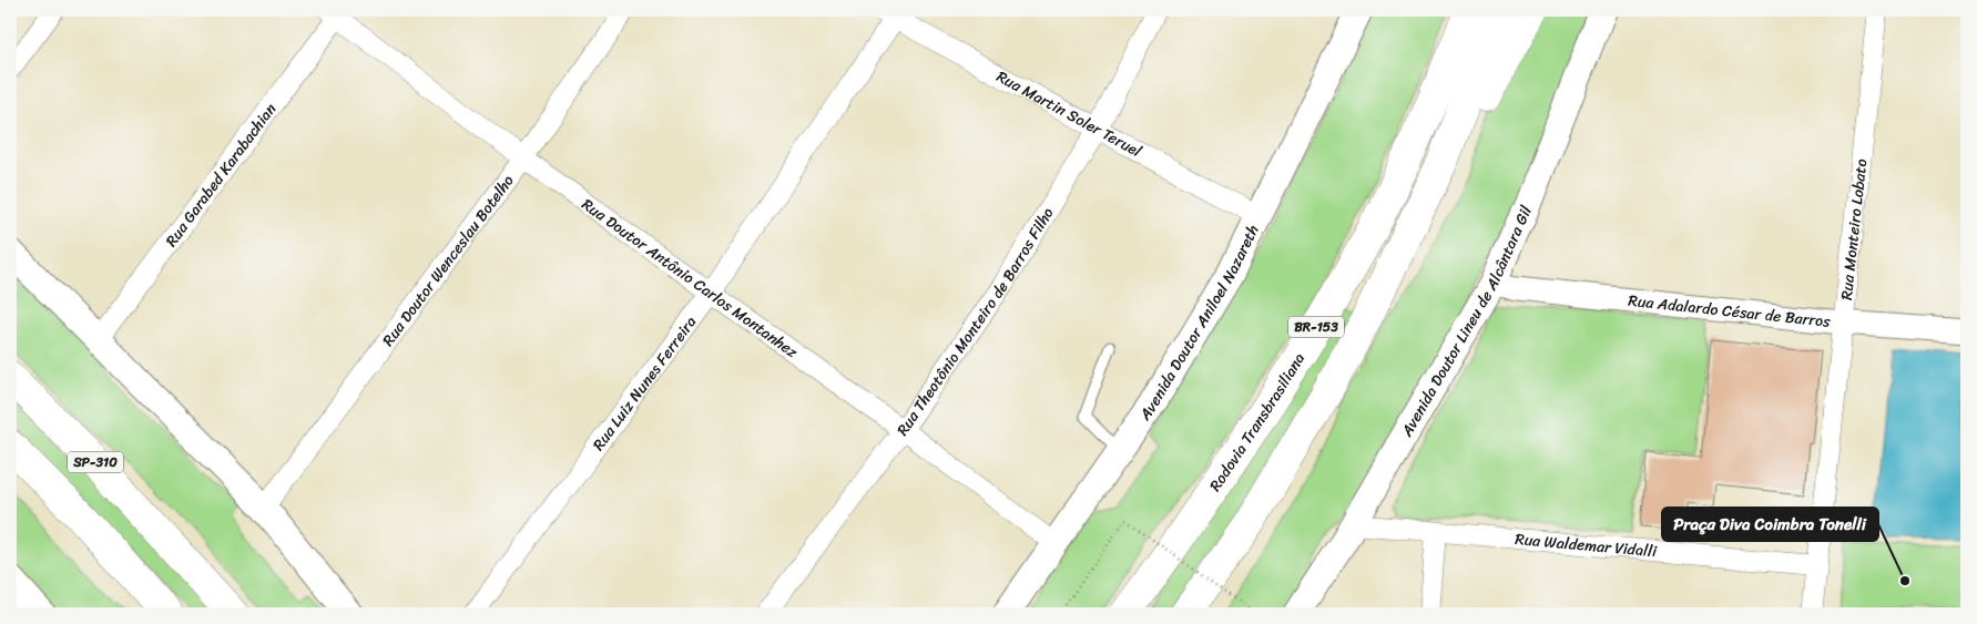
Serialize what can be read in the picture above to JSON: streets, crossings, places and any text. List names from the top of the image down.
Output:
{
  "streets": {
    "highway": ["BR-153", "Rodovia Transbrasiliana", "SP-310"],
    "main road": ["Avenida Doutor Lineu de Alcântara Gil", "Avenida Doutor Aniloel Nazareth"],
    "street": [
      "Rua Martin Soler Teruel",
      "Rua Garabed Karabachian",
      "Rua Monteiro Lobato",
      "Rua Doutor Wenceslau Botelho",
      "Rua Doutor Antônio Carlos Montanhez",
      "Rua Adalardo César de Barros",
      "Rua Theotônio Monteiro de Barros Filho",
      "Rua Luiz Nunes Ferreira",
      "Rua Waldemar Vidalli"
    ]
  },
  "crossings": [
    ["Rua Martin Soler Teruel", "Rua Theotônio Monteiro de Barros Filho"],
    ["Rua Martin Soler Teruel", "Avenida Doutor Aniloel Nazareth"],
    ["Rua Martin Soler Teruel", "Rua Luiz Nunes Ferreira"],
    ["Rua Garabed Karabachian", "Rua Doutor Antônio Carlos Montanhez"],
    ["Rua Monteiro Lobato", "Rua Adalardo César de Barros"],
    ["Rua Monteiro Lobato", "Rua Waldemar Vidalli"],
    ["Rua Doutor Wenceslau Botelho", "Rua Doutor Antônio Carlos Montanhez"],
    ["Rua Doutor Antônio Carlos Montanhez", "Rua Theotônio Monteiro de Barros Filho"],
    ["Rua Doutor Antônio Carlos Montanhez", "Avenida Doutor Aniloel Nazareth"],
    ["Rua Doutor Antônio Carlos Montanhez", "Rua Luiz Nunes Ferreira"],
    ["Rua Adalardo César de Barros", "Avenida Doutor Lineu de Alcântara Gil"],
    ["Avenida Doutor Lineu de Alcântara Gil", "Rua Waldemar Vidalli"]
  ],
  "places": ["Praça Diva Coimbra Tonelli"]
}
